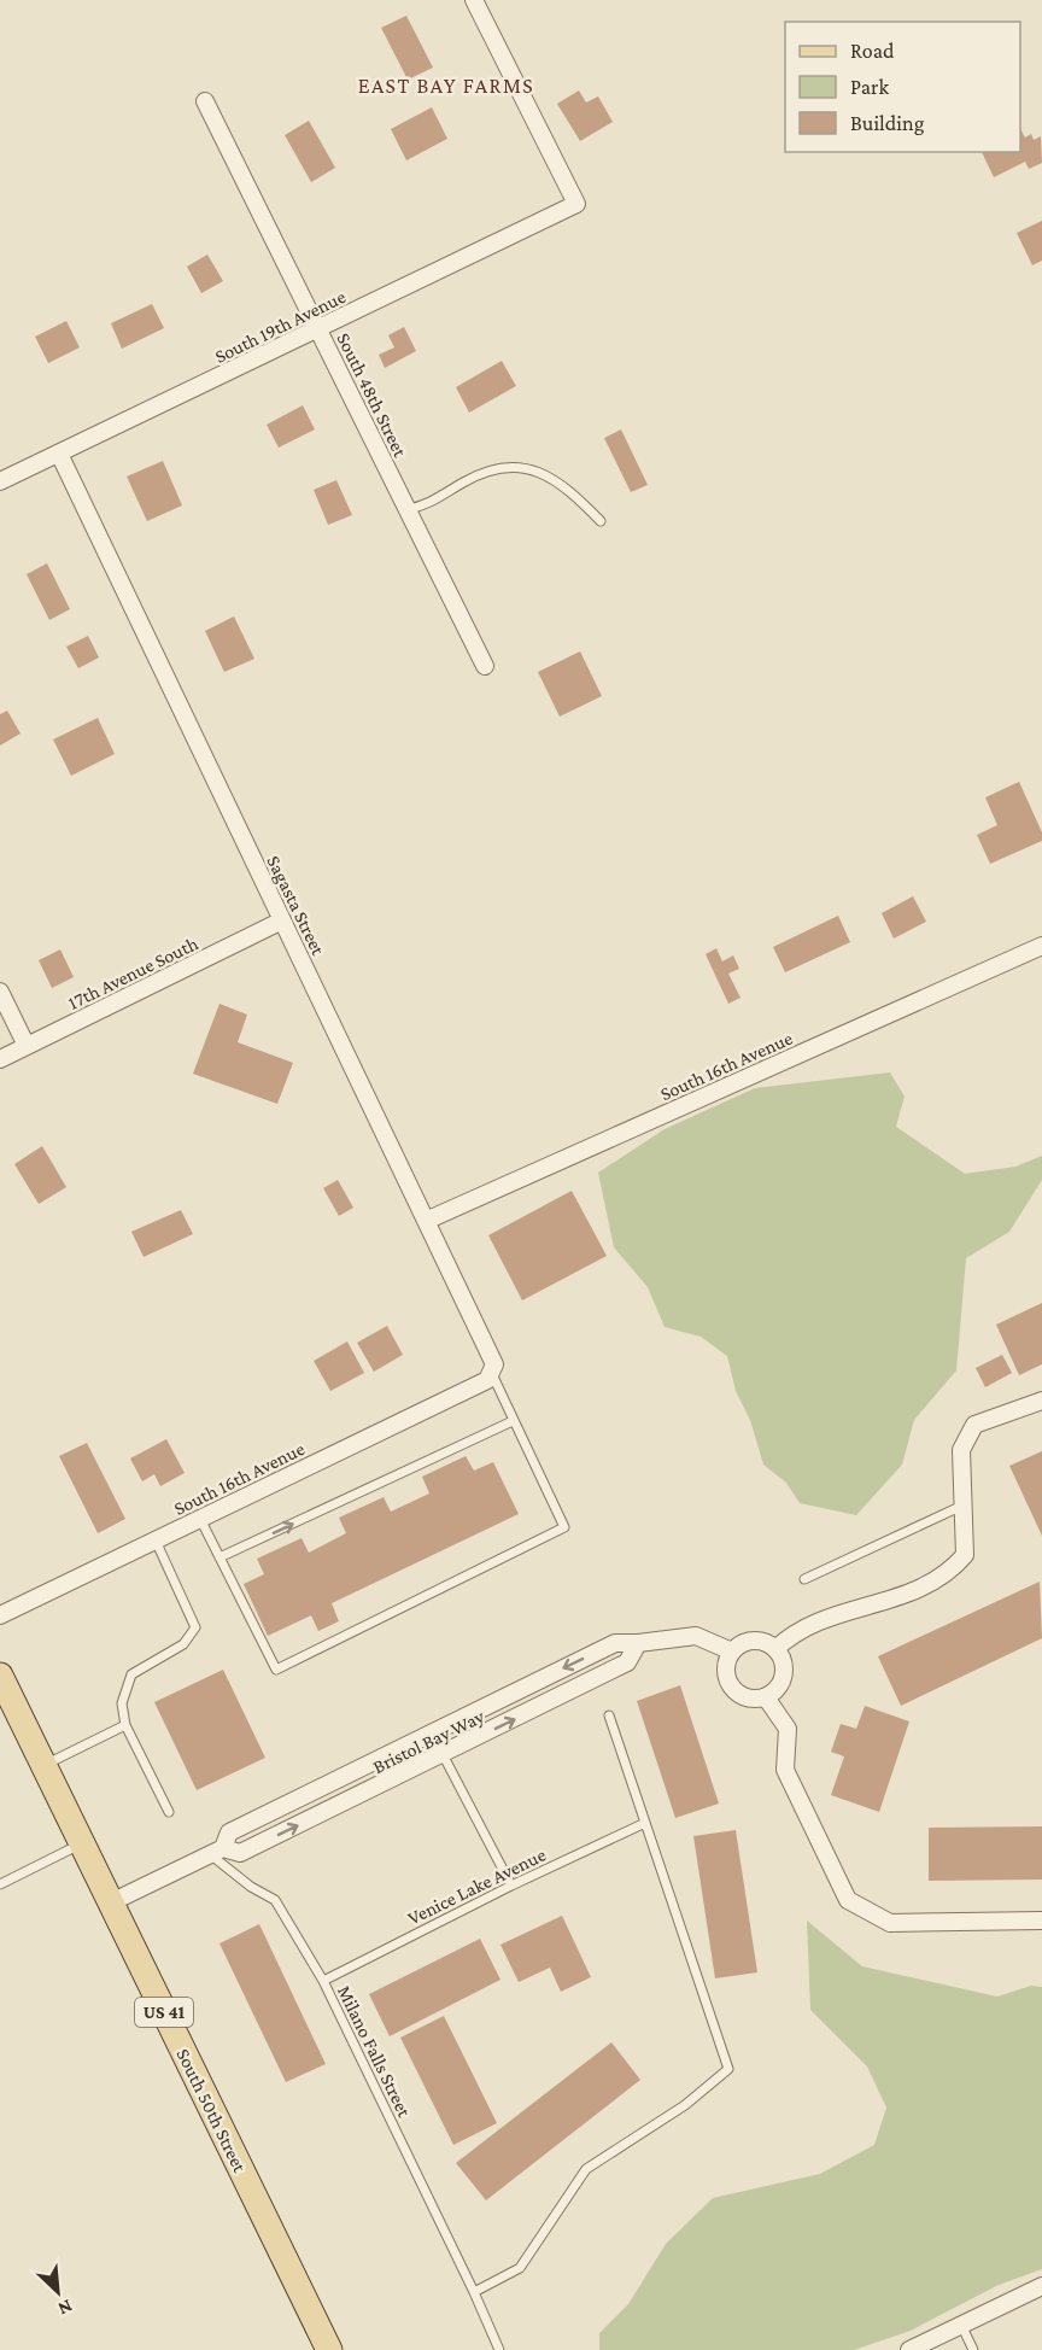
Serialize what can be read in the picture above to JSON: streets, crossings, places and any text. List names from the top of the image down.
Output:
{
  "streets": {
    "main road": ["US 41", "South 50th Street"],
    "street": [
      "South 19th Avenue",
      "South 48th Street",
      "Sagasta Street",
      "17th Avenue South",
      "South 16th Avenue",
      "Bristol Bay Way"
    ],
    "lane": ["Venice Lake Avenue", "Milano Falls Street"]
  },
  "crossings": [
    ["South 19th Avenue", "South 48th Street"],
    ["South 19th Avenue", "Sagasta Street"],
    ["Sagasta Street", "17th Avenue South"],
    ["Sagasta Street", "South 16th Avenue"],
    ["Bristol Bay Way", "Milano Falls Street"],
    ["Bristol Bay Way", "South 50th Street"],
    ["Venice Lake Avenue", "Milano Falls Street"]
  ],
  "districts": ["EAST BAY FARMS"],
  "legend": ["Road", "Park", "Building"],
  "north": "bottom right"
}
